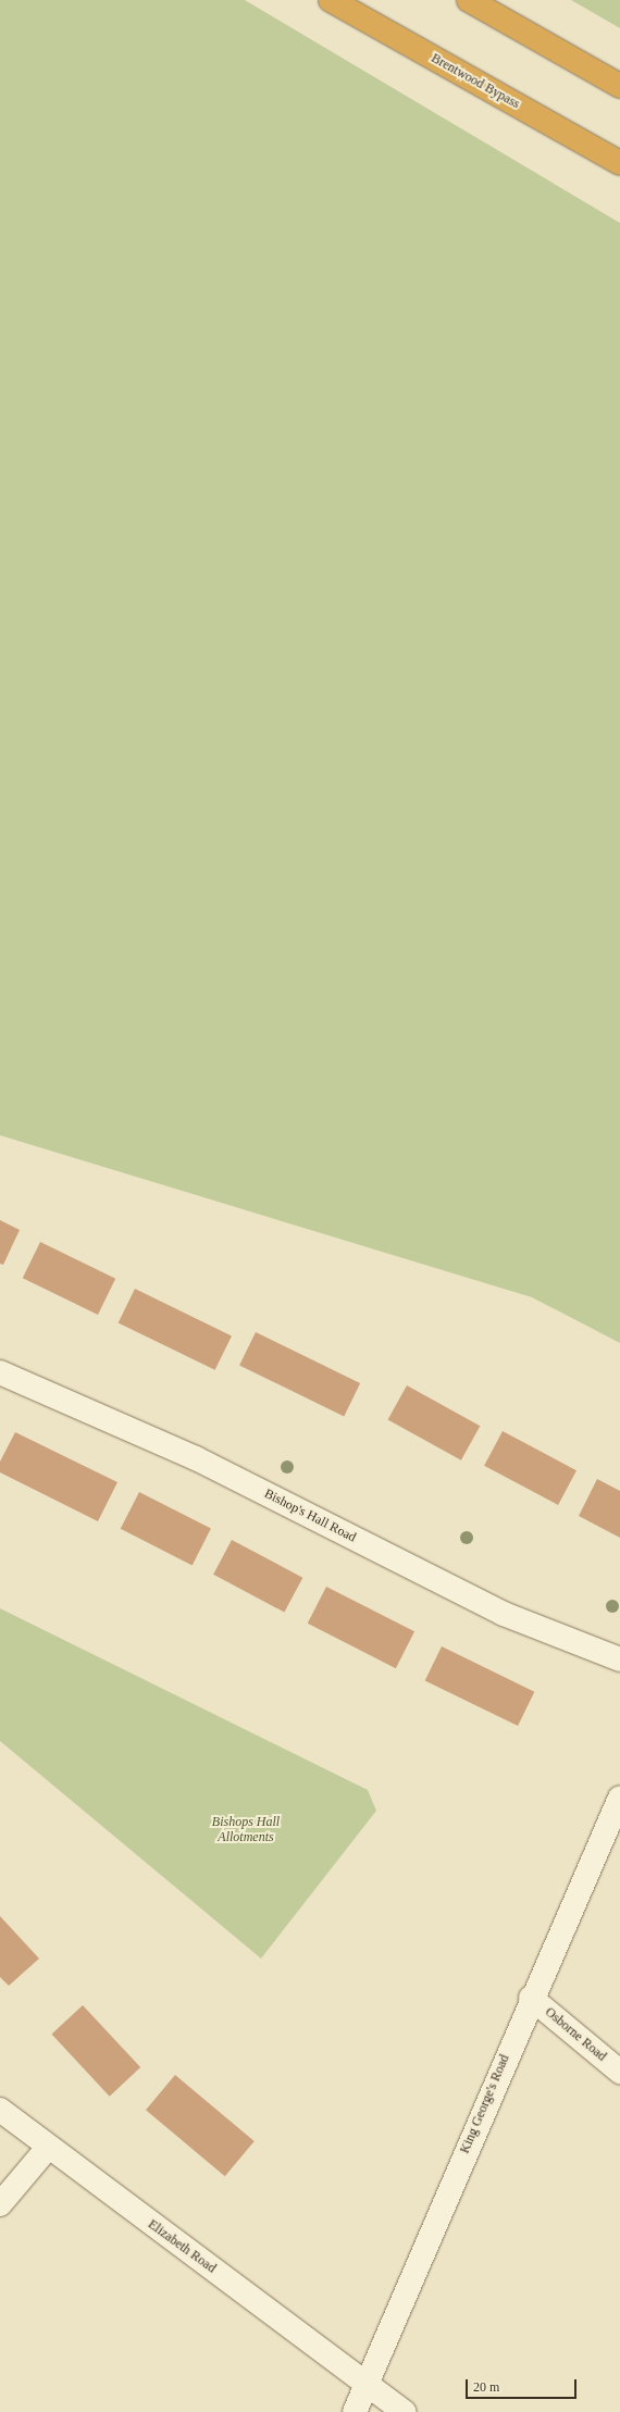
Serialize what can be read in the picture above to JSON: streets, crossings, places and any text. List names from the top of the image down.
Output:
{
  "streets": {
    "highway": ["Brentwood Bypass"],
    "street": [
      "Bishop's Hall Road",
      "Osborne Road",
      "King George's Road",
      "Elizabeth Road"
    ]
  },
  "crossings": [
    ["Osborne Road", "King George's Road"],
    ["King George's Road", "Elizabeth Road"]
  ],
  "parks": ["Bishops Hall Allotments"],
  "scale_bar": "20 m"
}
